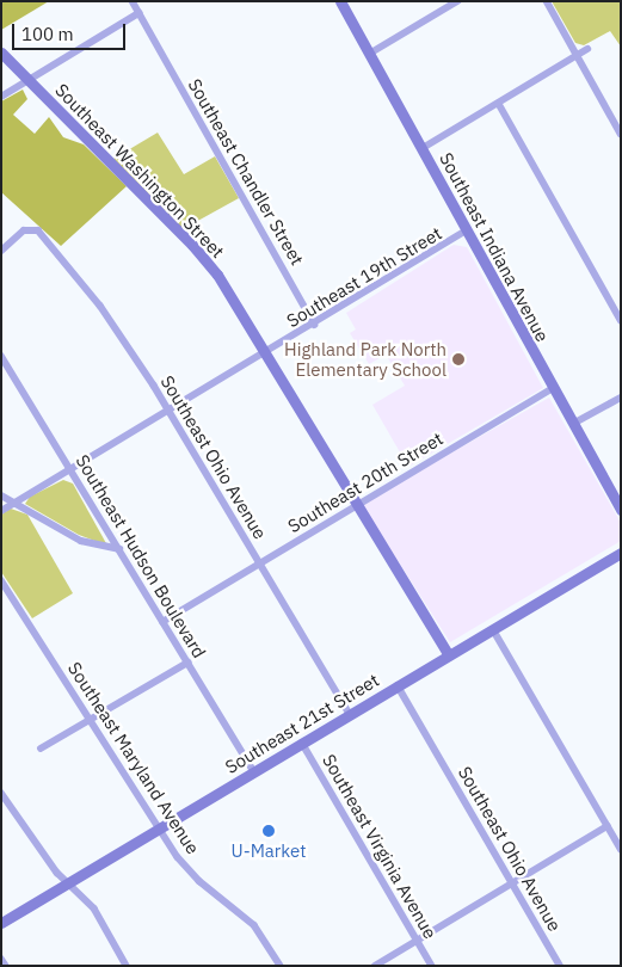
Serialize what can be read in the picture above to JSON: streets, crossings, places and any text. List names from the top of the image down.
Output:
{
  "streets": {
    "street": [
      "Southeast Washington Street",
      "Southeast Chandler Street",
      "Southeast Indiana Avenue",
      "Southeast 19th Street",
      "Southeast Ohio Avenue",
      "Southeast 20th Street",
      "Southeast Hudson Boulevard",
      "Southeast 21st Street",
      "Southeast Maryland Avenue",
      "Southeast Virginia Avenue"
    ]
  },
  "crossings": [
    ["Southeast Washington Street", "Southeast 19th Street"],
    ["Southeast Washington Street", "Southeast 20th Street"],
    ["Southeast Washington Street", "Southeast 21st Street"],
    ["Southeast Chandler Street", "Southeast 19th Street"],
    ["Southeast Indiana Avenue", "Southeast 19th Street"],
    ["Southeast Indiana Avenue", "Southeast 20th Street"],
    ["Southeast 19th Street", "Southeast Ohio Avenue"],
    ["Southeast 19th Street", "Southeast Hudson Boulevard"],
    ["Southeast Ohio Avenue", "Southeast 20th Street"],
    ["Southeast Ohio Avenue", "Southeast 21st Street"],
    ["Southeast 20th Street", "Southeast Hudson Boulevard"],
    ["Southeast Hudson Boulevard", "Southeast 21st Street"],
    ["Southeast 21st Street", "Southeast Maryland Avenue"],
    ["Southeast 21st Street", "Southeast Virginia Avenue"]
  ],
  "places": ["Highland Park North Elementary School", "U-Market"],
  "scale_bar": "100 m"
}
